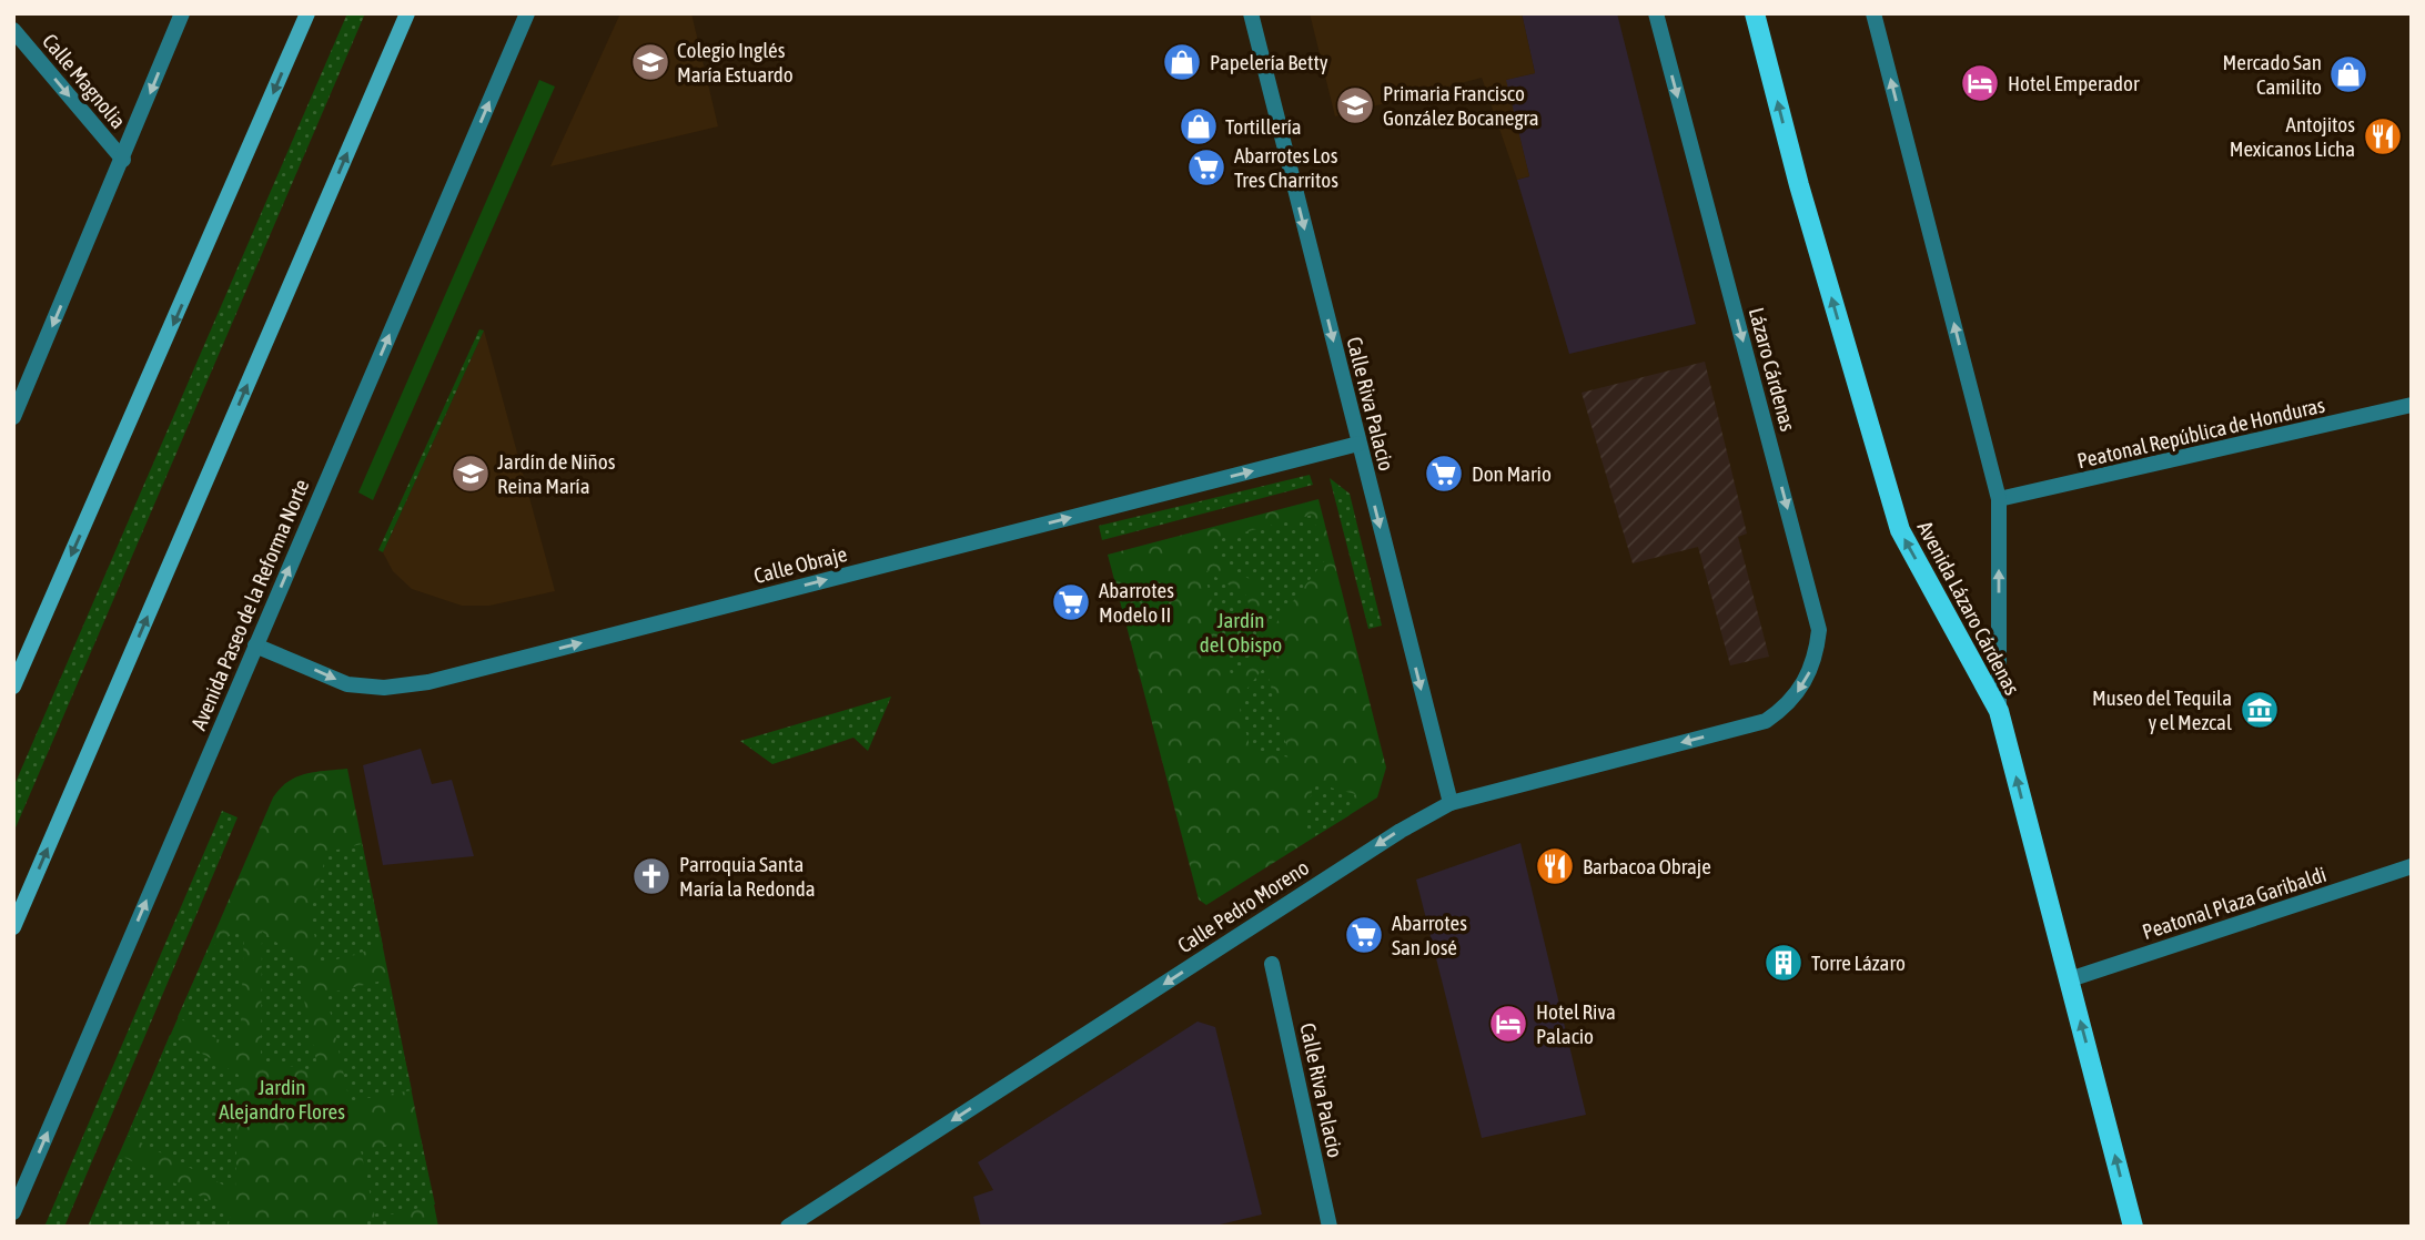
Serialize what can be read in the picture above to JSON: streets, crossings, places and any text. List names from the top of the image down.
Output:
{
  "streets": {
    "main road": ["Avenida Lázaro Cárdenas"],
    "street": [
      "Calle Magnolia",
      "Lázaro Cárdenas",
      "Calle Riva Palacio",
      "Peatonal República de Honduras",
      "Calle Obraje",
      "Avenida Paseo de la Reforma Norte",
      "Peatonal Plaza Garibaldi",
      "Calle Pedro Moreno"
    ]
  },
  "crossings": [
    ["Lázaro Cárdenas", "Calle Pedro Moreno"],
    ["Calle Riva Palacio", "Calle Obraje"],
    ["Calle Riva Palacio", "Calle Pedro Moreno"],
    ["Calle Obraje", "Avenida Paseo de la Reforma Norte"],
    ["Avenida Lázaro Cárdenas", "Peatonal Plaza Garibaldi"]
  ],
  "one_way": [
    "Calle Magnolia",
    "Lázaro Cárdenas",
    "Calle Riva Palacio",
    "Calle Obraje",
    "Avenida Paseo de la Reforma Norte",
    "Avenida Lázaro Cárdenas",
    "Calle Pedro Moreno"
  ],
  "parks": ["Jardín del Obispo", "Jardin Alejandro Flores"],
  "places": {
    "school or university": ["Colegio Inglés María Estuardo", "Primaria Francisco González Bocanegra", "Jardín de Niños Reina María"],
    "shop": ["Papelería Betty", "Mercado San Camilito", "Tortillería"],
    "hotel": ["Hotel Emperador", "Hotel Riva Palacio"],
    "restaurant": ["Antojitos Mexicanos Licha", "Barbacoa Obraje"],
    "supermarket": [
      "Abarrotes Los Tres Charritos",
      "Don Mario",
      "Abarrotes Modelo II",
      "Abarrotes San José"
    ],
    "museum": ["Museo del Tequila y el Mezcal"],
    "church": ["Parroquia Santa María la Redonda"],
    "building": ["Torre Lázaro"]
  }
}
